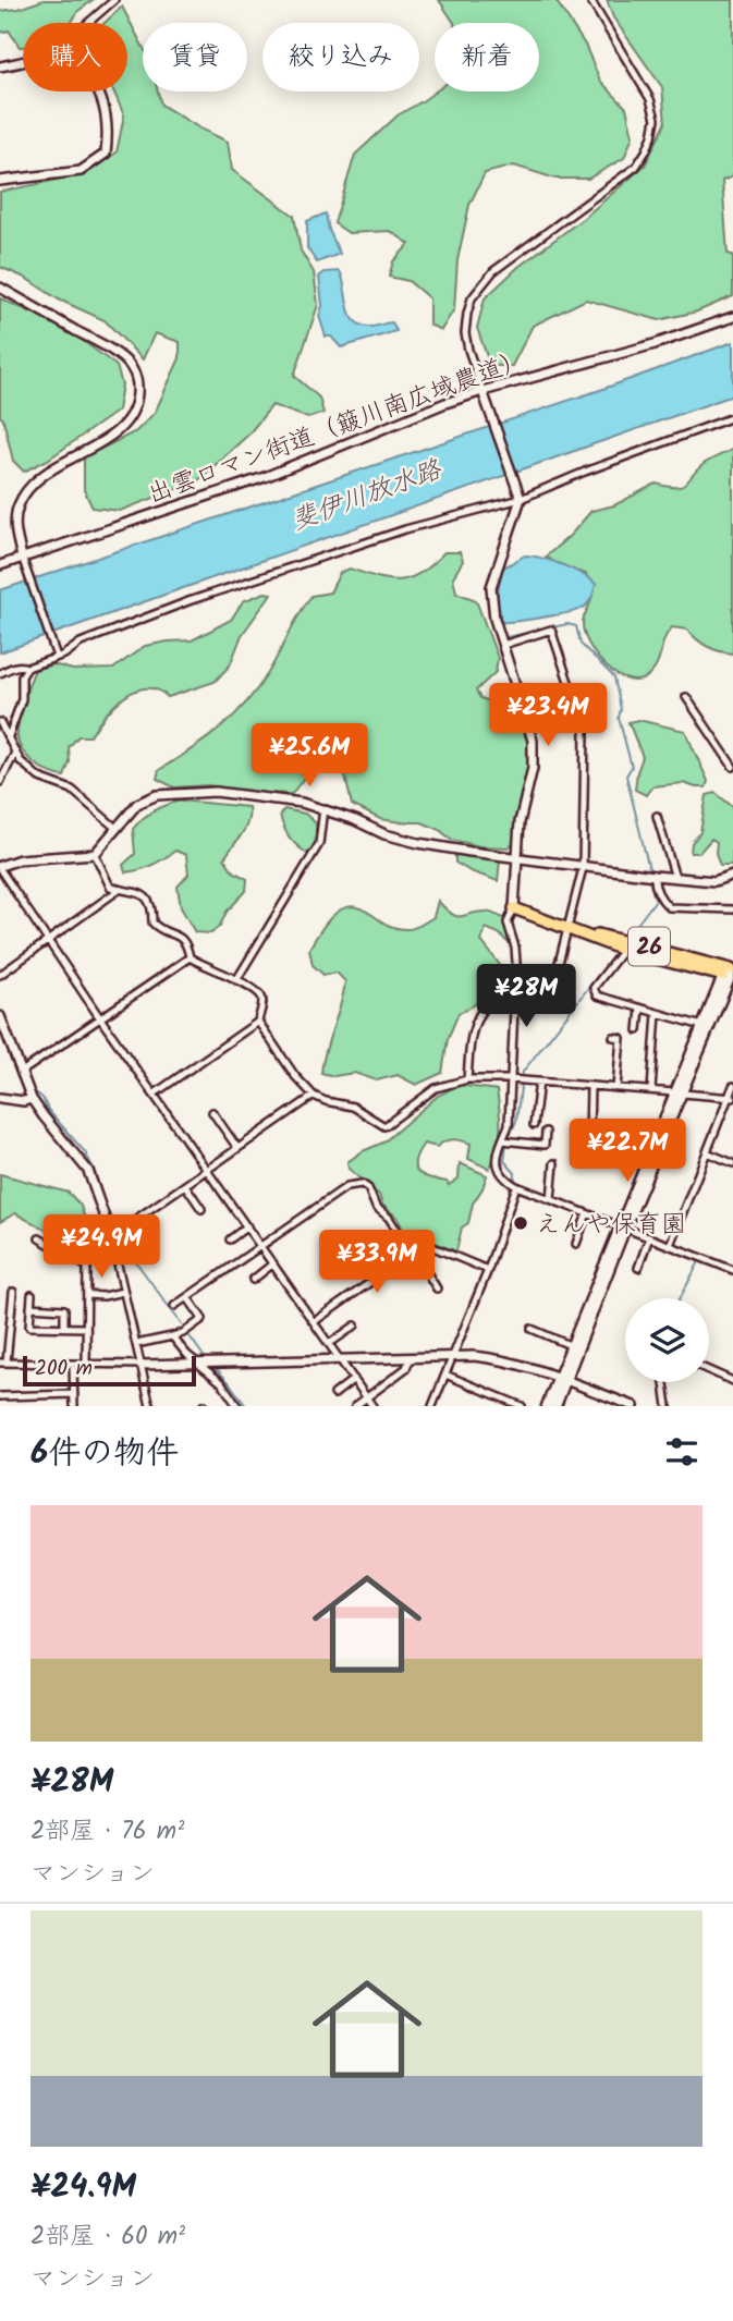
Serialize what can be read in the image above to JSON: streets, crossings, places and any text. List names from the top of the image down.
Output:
{
  "streets": {
    "main road": ["26"],
    "street": ["出雲ロマン街道（簸川南広域農道）"]
  },
  "water": ["斐伊川放水路"],
  "places": ["えんや保育園"],
  "scale_bar": "200 m",
  "page": {
    "chip": [
      "購入",
      "賃貸",
      "絞り込み",
      "新着"
    ],
    "price": [
      "¥23.4M",
      "¥25.6M",
      "¥28M",
      "¥22.7M",
      "¥24.9M",
      "¥33.9M"
    ],
    "scale": "200 m",
    "heading": "6件の物件",
    "list": [
      {
        "name": "¥28M",
        "note": "2部屋 · 76 m² · マンション"
      },
      {
        "name": "¥24.9M",
        "note": "2部屋 · 60 m² · マンション"
      }
    ]
  }
}
